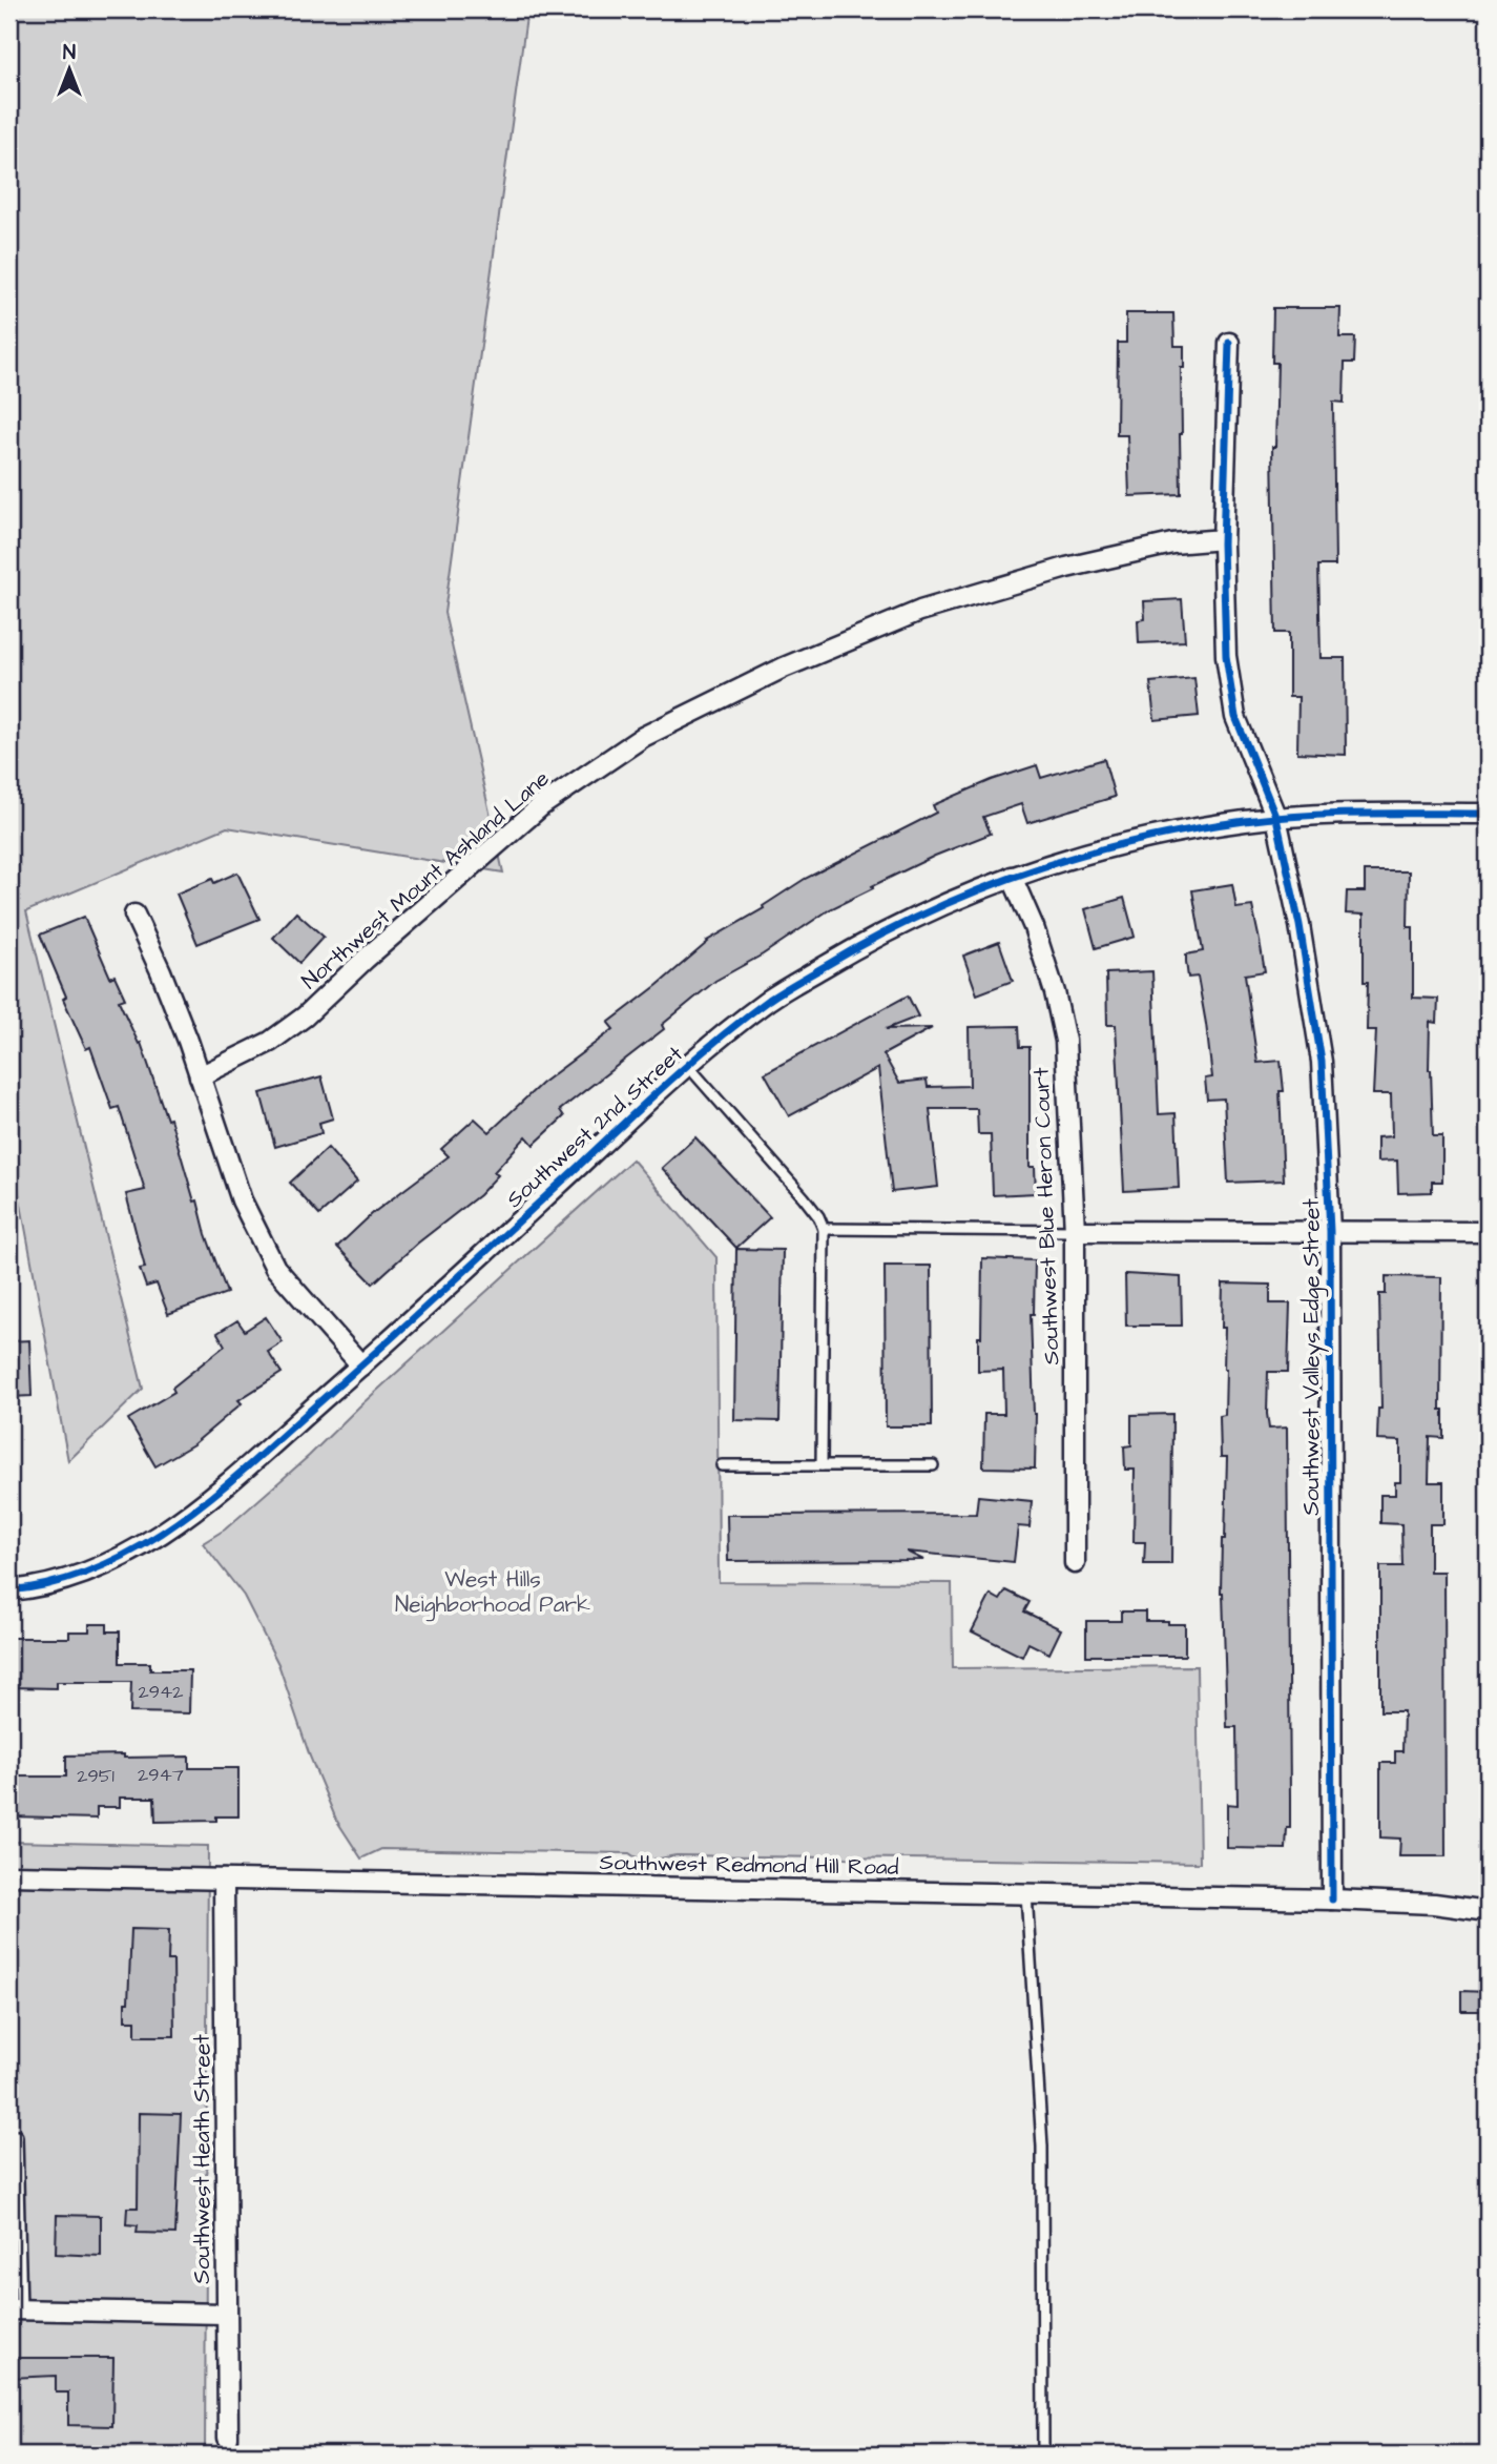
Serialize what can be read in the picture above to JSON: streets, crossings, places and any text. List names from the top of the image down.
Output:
{
  "streets": {
    "street": [
      "Northwest Mount Ashland Lane",
      "Southwest 2nd Street",
      "Southwest Blue Heron Court",
      "Southwest Valleys Edge Street",
      "Southwest Redmond Hill Road",
      "Southwest Heath Street"
    ]
  },
  "crossings": [
    ["Northwest Mount Ashland Lane", "Southwest Valleys Edge Street"],
    ["Southwest 2nd Street", "Southwest Blue Heron Court"],
    ["Southwest 2nd Street", "Southwest Valleys Edge Street"],
    ["Southwest Valleys Edge Street", "Southwest Redmond Hill Road"],
    ["Southwest Redmond Hill Road", "Southwest Heath Street"]
  ],
  "parks": ["West Hills Neighborhood Park"],
  "house_numbers": ["2942", "2947", "2951"],
  "north": "top"
}
